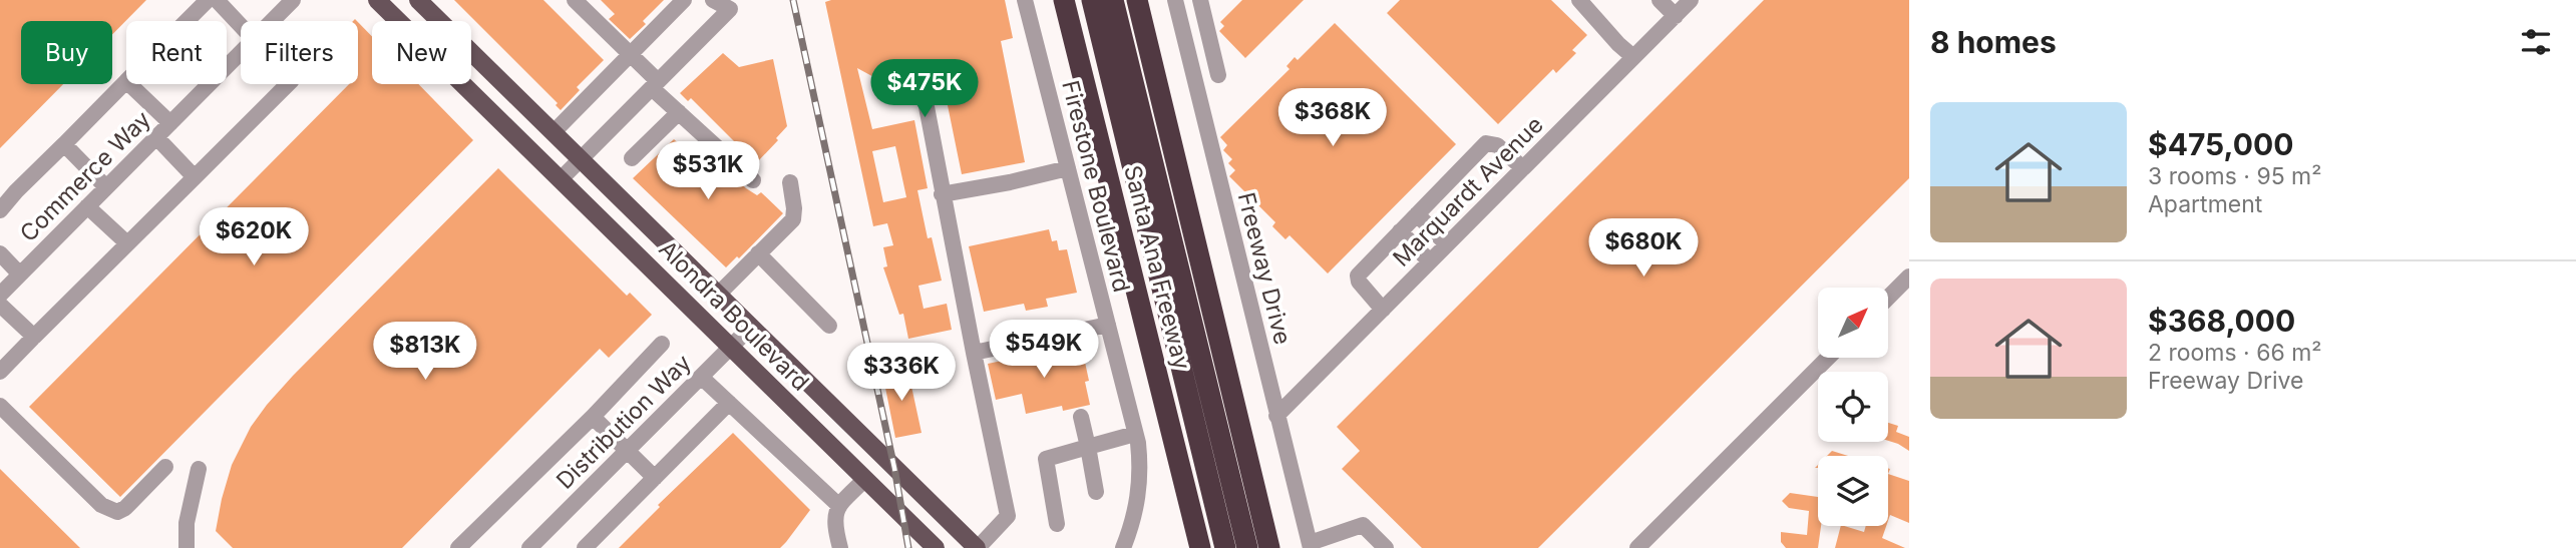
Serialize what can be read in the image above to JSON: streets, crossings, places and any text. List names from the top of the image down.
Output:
{
  "streets": {
    "highway": ["Santa Ana Freeway"],
    "main road": ["Alondra Boulevard"],
    "street": [
      "Commerce Way",
      "Firestone Boulevard",
      "Marquardt Avenue",
      "Freeway Drive",
      "Distribution Way"
    ]
  },
  "crossings": [
    ["Marquardt Avenue", "Freeway Drive"],
    ["Alondra Boulevard", "Distribution Way"]
  ],
  "north": "top right",
  "page": {
    "heading": "8 homes",
    "chip": [
      "Buy",
      "Rent",
      "Filters",
      "New"
    ],
    "price": [
      "$475K",
      "$368K",
      "$531K",
      "$620K",
      "$680K",
      "$549K",
      "$813K",
      "$336K"
    ],
    "list": [
      {
        "name": "$475,000",
        "note": "3 rooms · 95 m² · Apartment"
      },
      {
        "name": "$368,000",
        "note": "2 rooms · 66 m² · Freeway Drive"
      }
    ]
  }
}
